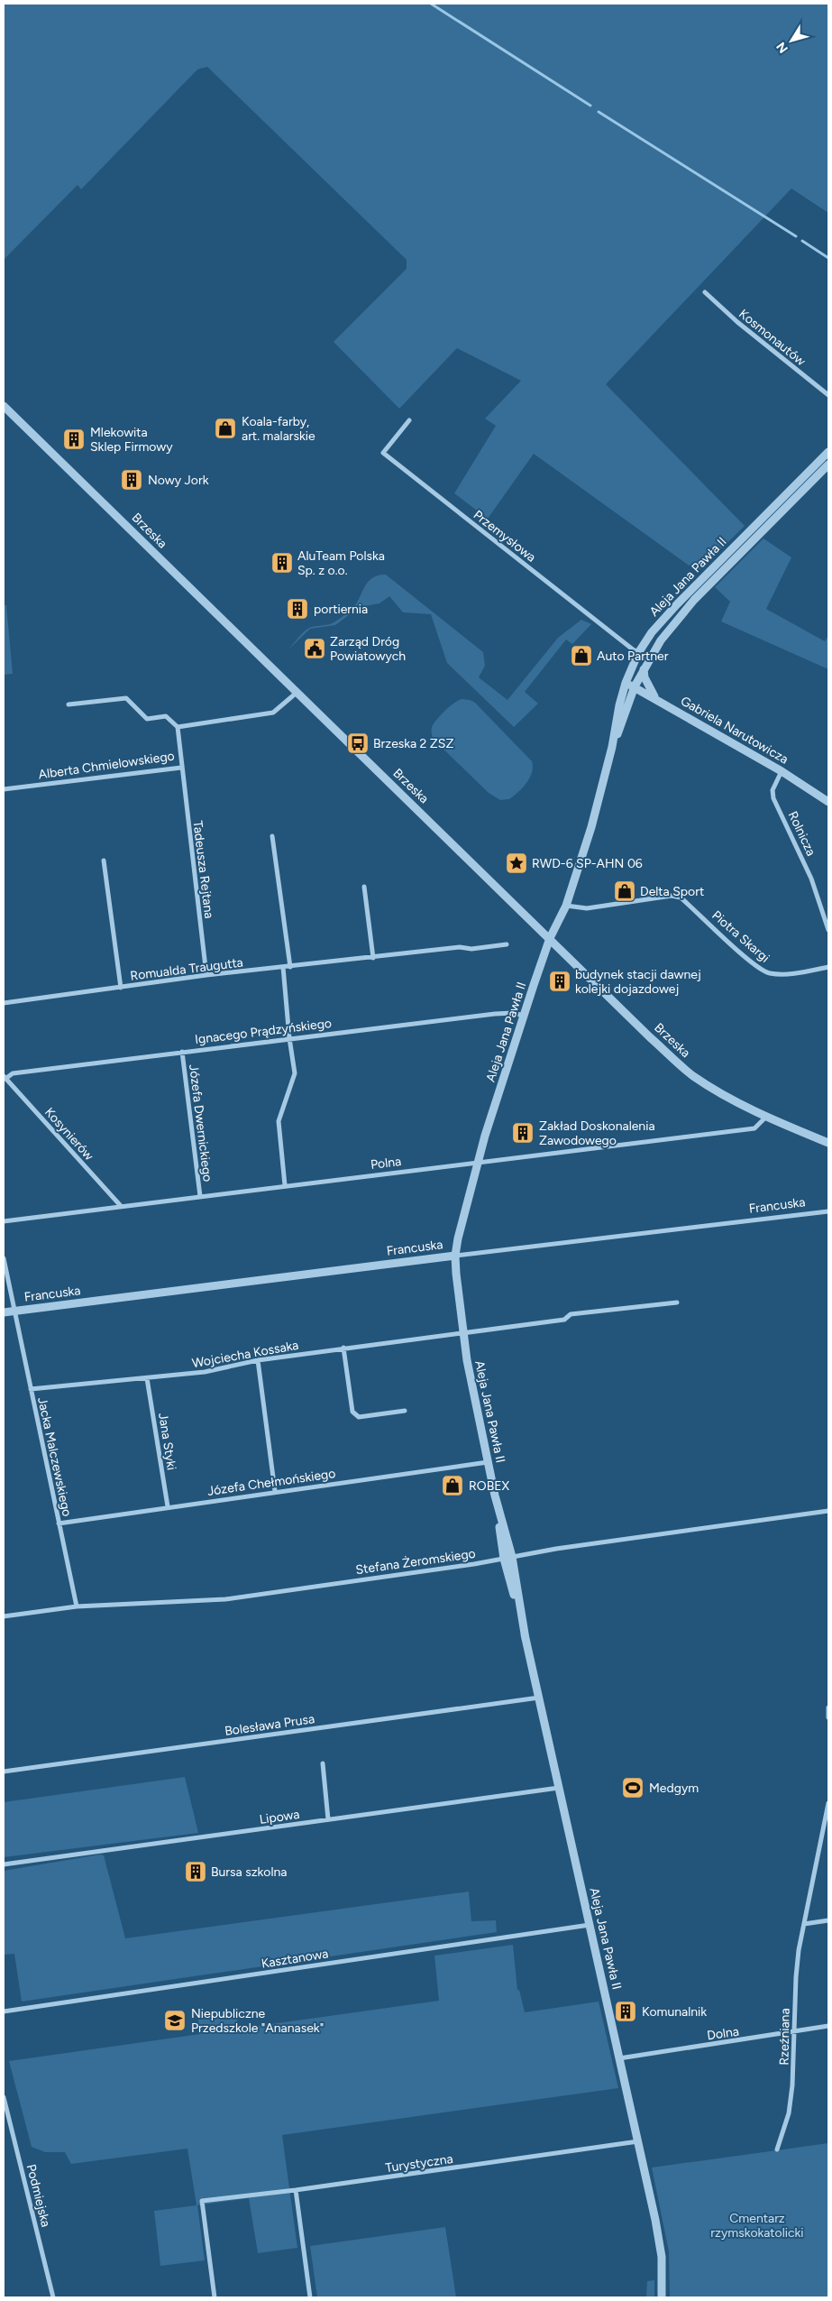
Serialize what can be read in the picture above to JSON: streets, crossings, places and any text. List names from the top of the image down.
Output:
{
  "streets": {
    "street": [
      "Kosmonautów",
      "Brzeska",
      "Przemysłowa",
      "Aleja Jana Pawła II",
      "Gabriela Narutowicza",
      "Alberta Chmielowskiego",
      "Rolnicza",
      "Tadeusza Rejtana",
      "Piotra Skargi",
      "Romualda Traugutta",
      "Ignacego Prądzyńskiego",
      "Józefa Dwernickiego",
      "Kosynierów",
      "Polna",
      "Francuska",
      "Wojciecha Kossaka",
      "Jana Styki",
      "Jacka Malczewskiego",
      "Józefa Chełmońskiego",
      "Stefana Żeromskiego",
      "Bolesława Prusa",
      "Lipowa",
      "Kasztanowa",
      "Dolna",
      "Rzeźniana",
      "Turystyczna",
      "Podmiejska"
    ]
  },
  "crossings": [
    ["Brzeska", "Aleja Jana Pawła II"],
    ["Brzeska", "Polna"],
    ["Przemysłowa", "Aleja Jana Pawła II"],
    ["Aleja Jana Pawła II", "Gabriela Narutowicza"],
    ["Aleja Jana Pawła II", "Piotra Skargi"],
    ["Aleja Jana Pawła II", "Ignacego Prądzyńskiego"],
    ["Aleja Jana Pawła II", "Polna"],
    ["Aleja Jana Pawła II", "Francuska"],
    ["Aleja Jana Pawła II", "Wojciecha Kossaka"],
    ["Aleja Jana Pawła II", "Józefa Chełmońskiego"],
    ["Aleja Jana Pawła II", "Stefana Żeromskiego"],
    ["Aleja Jana Pawła II", "Bolesława Prusa"],
    ["Aleja Jana Pawła II", "Lipowa"],
    ["Aleja Jana Pawła II", "Kasztanowa"],
    ["Aleja Jana Pawła II", "Dolna"],
    ["Aleja Jana Pawła II", "Turystyczna"],
    ["Gabriela Narutowicza", "Rolnicza"],
    ["Alberta Chmielowskiego", "Tadeusza Rejtana"],
    ["Tadeusza Rejtana", "Romualda Traugutta"],
    ["Ignacego Prądzyńskiego", "Józefa Dwernickiego"],
    ["Ignacego Prądzyńskiego", "Kosynierów"],
    ["Józefa Dwernickiego", "Polna"],
    ["Kosynierów", "Polna"],
    ["Francuska", "Jacka Malczewskiego"],
    ["Wojciecha Kossaka", "Jana Styki"],
    ["Wojciecha Kossaka", "Jacka Malczewskiego"],
    ["Jana Styki", "Józefa Chełmońskiego"],
    ["Jacka Malczewskiego", "Józefa Chełmońskiego"],
    ["Jacka Malczewskiego", "Stefana Żeromskiego"],
    ["Dolna", "Rzeźniana"]
  ],
  "parks": ["Cmentarz rzymskokatolicki"],
  "places": {
    "shop": [
      "Koala-farby, art. malarskie",
      "Auto Partner",
      "Delta Sport",
      "ROBEX"
    ],
    "building": [
      "Mlekowita Sklep Firmowy",
      "Nowy Jork",
      "AluTeam Polska Sp. z o.o.",
      "portiernia",
      "budynek stacji dawnej kolejki dojazdowej",
      "Zakład Doskonalenia Zawodowego",
      "Bursa szkolna",
      "Komunalnik"
    ],
    "public building": ["Zarząd Dróg Powiatowych"],
    "bus stop": ["Brzeska 2 ZSZ"],
    "place": ["RWD-6 SP-AHN 06"],
    "sports": ["Medgym"],
    "school or university": ["Niepubliczne Przedszkole \"Ananasek\""]
  },
  "north": "bottom left"
}
